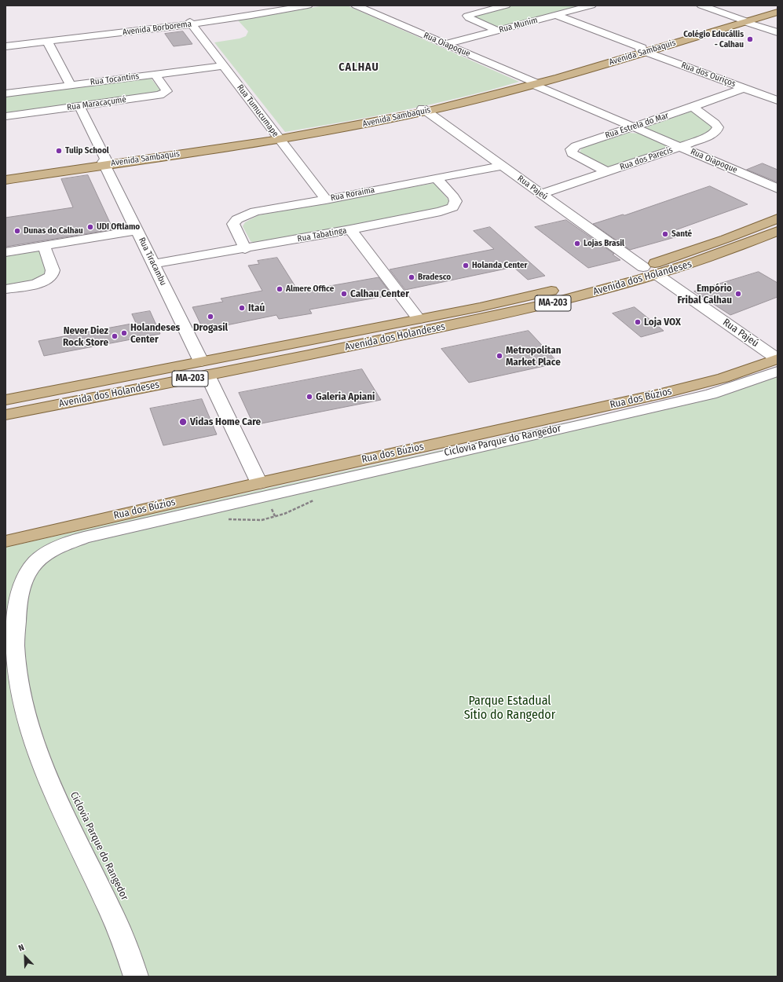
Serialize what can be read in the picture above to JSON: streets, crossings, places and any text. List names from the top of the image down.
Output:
{
  "streets": {
    "main road": [
      "Avenida Sambaquis",
      "Avenida dos Holandeses",
      "MA-203",
      "Rua dos Búzios"
    ],
    "street": [
      "Rua Munim",
      "Avenida Borborema",
      "Rua Oiapoque",
      "Rua dos Ouriços",
      "Rua Tocantins",
      "Rua Maracaçumé",
      "Rua Tumucumape",
      "Rua Estrela do Mar",
      "Rua dos Parecis",
      "Rua Pajeú",
      "Rua Roraima",
      "Rua Tabatinga",
      "Rua Tiracambu"
    ]
  },
  "crossings": [
    ["Rua Munim", "Rua Oiapoque"],
    ["Rua Munim", "Rua dos Ouriços"],
    ["Avenida Borborema", "Rua Tumucumape"],
    ["Rua Oiapoque", "Avenida Sambaquis"],
    ["Rua Oiapoque", "Rua Estrela do Mar"],
    ["Rua Oiapoque", "Rua dos Parecis"],
    ["Avenida Sambaquis", "Rua dos Ouriços"],
    ["Avenida Sambaquis", "Rua Tumucumape"],
    ["Avenida Sambaquis", "Rua Pajeú"],
    ["Avenida Sambaquis", "Rua Tiracambu"],
    ["Rua dos Ouriços", "Rua Estrela do Mar"],
    ["Rua Tocantins", "Rua Maracaçumé"],
    ["Rua Tocantins", "Rua Tumucumape"],
    ["Rua Maracaçumé", "Rua Tiracambu"],
    ["Rua Tumucumape", "Rua Roraima"],
    ["Rua Estrela do Mar", "Rua dos Parecis"],
    ["Rua dos Parecis", "Rua Pajeú"],
    ["Rua Pajeú", "Rua Roraima"],
    ["Rua Pajeú", "Avenida dos Holandeses"],
    ["Rua Pajeú", "Rua dos Búzios"],
    ["Rua Roraima", "Rua Tabatinga"],
    ["Rua Tabatinga", "Rua Tiracambu"],
    ["Rua Tiracambu", "Avenida dos Holandeses"],
    ["Rua Tiracambu", "Rua dos Búzios"]
  ],
  "districts": ["CALHAU"],
  "parks": ["Parque Estadual Sítio do Rangedor"],
  "places": [
    "Colégio Educállis - Calhau",
    "Tulip School",
    "UDI Oftlamo",
    "Dunas do Calhau",
    "Santé",
    "Lojas Brasil",
    "Holanda Center",
    "Bradesco",
    "Almere Office",
    "Calhau Center",
    "Empório Fribal Calhau",
    "Itaú",
    "Drogasil",
    "Loja VOX",
    "Holandeses Center",
    "Never Diez Rock Store",
    "Metropolitan Market Place",
    "Galeria Apiani",
    "Vidas Home Care"
  ],
  "north": "top left"
}
